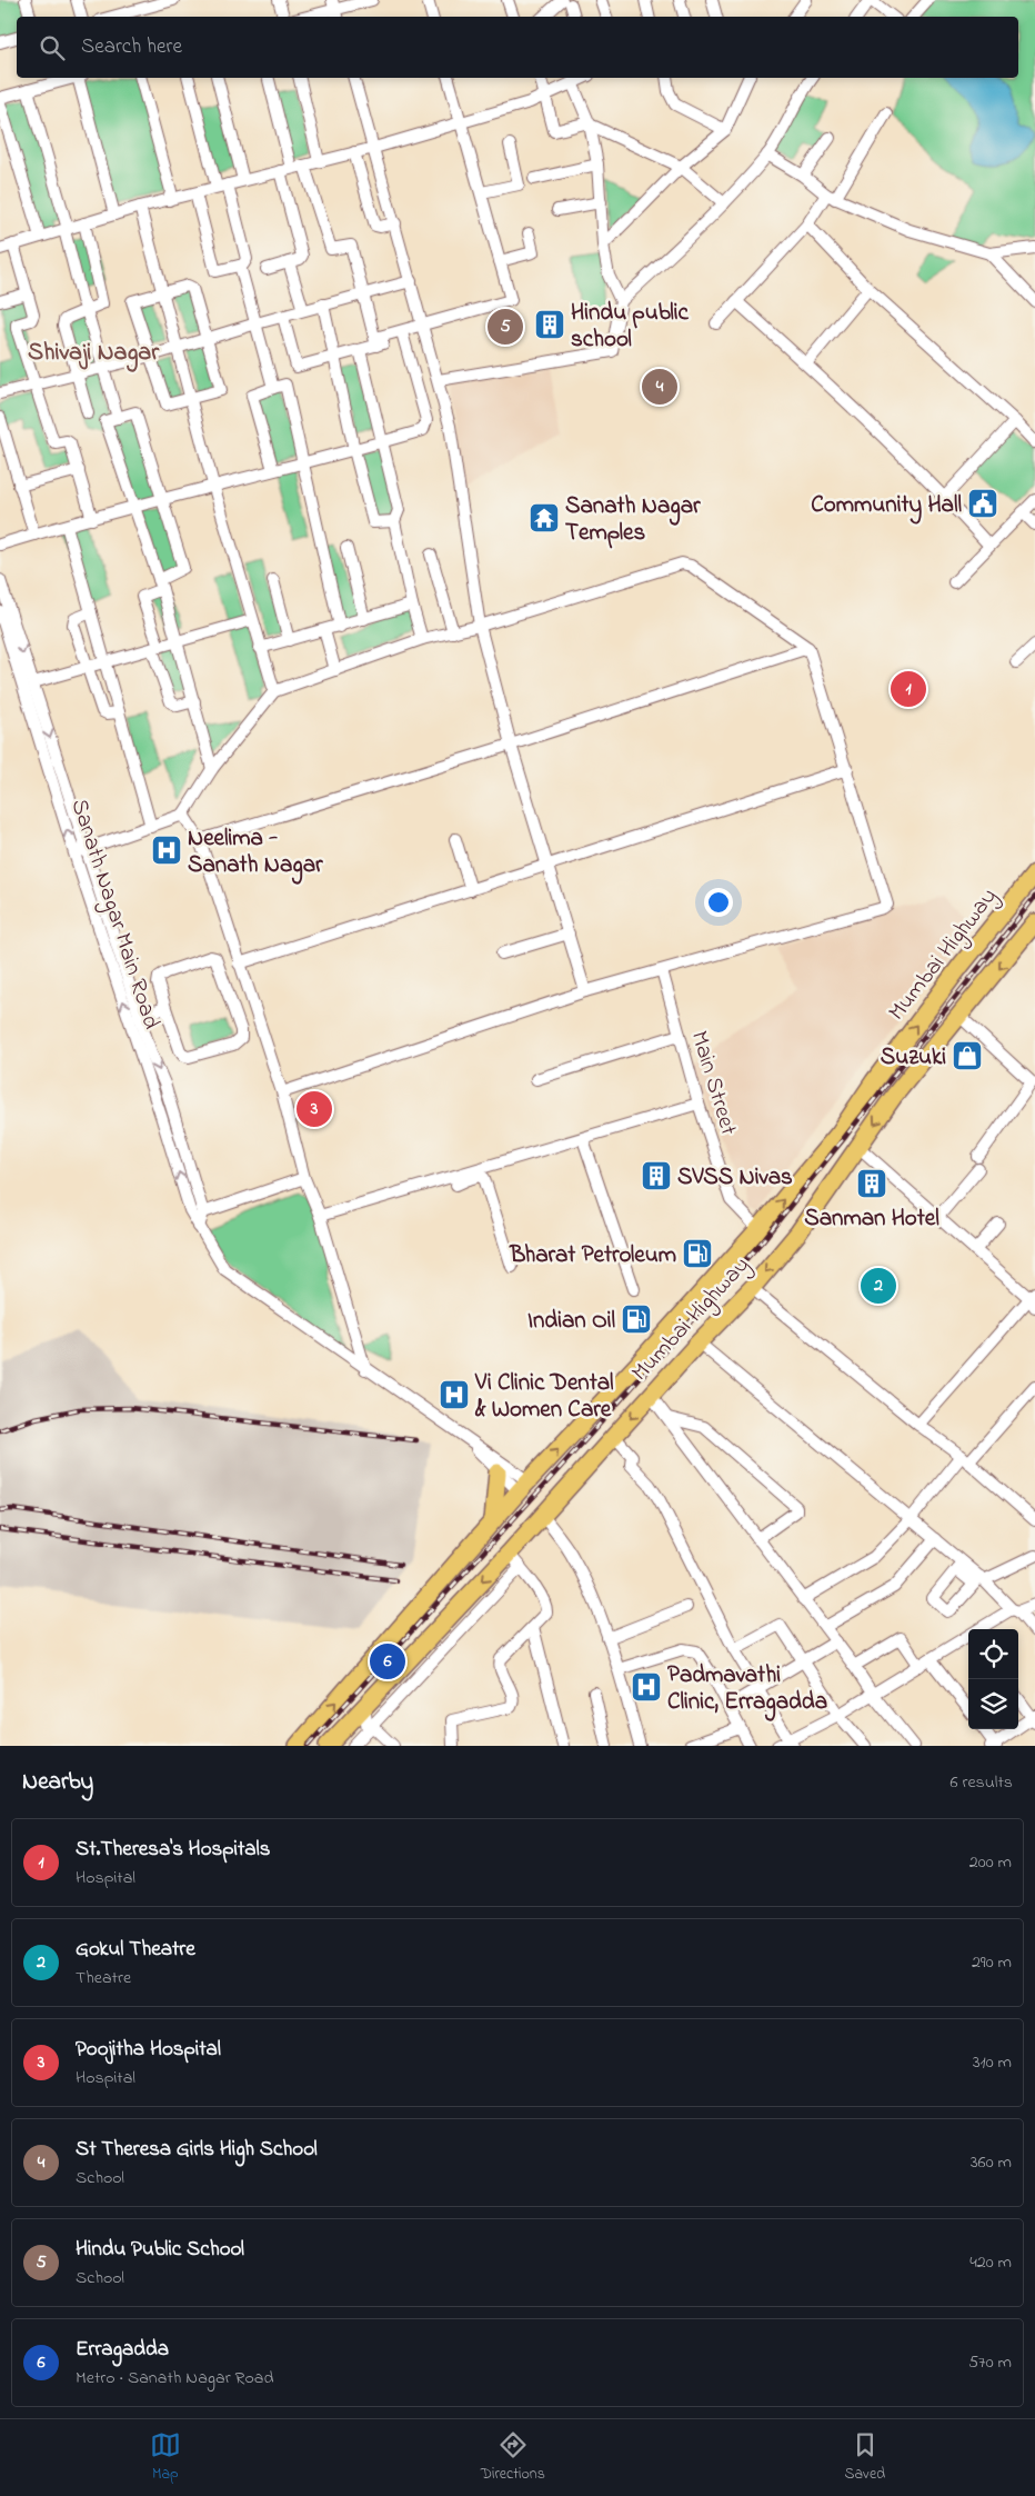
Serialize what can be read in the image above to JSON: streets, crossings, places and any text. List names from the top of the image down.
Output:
{
  "streets": {
    "highway": ["Mumbai Highway"],
    "street": ["Sanath Nagar Main Road", "Main Street"]
  },
  "crossings": [
    ["Mumbai Highway", "Main Street"]
  ],
  "districts": ["Shivaji Nagar"],
  "places": {
    "building": ["Hindu public school", "SVSS Nivas", "Sanman Hotel"],
    "public building": ["Community Hall"],
    "temple": ["Sanath Nagar Temples"],
    "hospital": ["Neelima - Sanath Nagar", "Vi Clinic Dental & Women Care", "Padmavathi Clinic, Erragadda"],
    "shop": ["Suzuki"],
    "fuel station": ["Bharat Petroleum", "Indian Oil"]
  },
  "page": {
    "search": "Search here",
    "pins": [
      "5",
      "4",
      "1",
      "3",
      "2",
      "6"
    ],
    "heading": ["Nearby", "6 results"],
    "list": [
      {
        "mark": "1",
        "name": "St.Theresa's Hospitals",
        "note": "Hospital",
        "value": "200 m"
      },
      {
        "mark": "2",
        "name": "Gokul Theatre",
        "note": "Theatre",
        "value": "290 m"
      },
      {
        "mark": "3",
        "name": "Poojitha Hospital",
        "note": "Hospital",
        "value": "310 m"
      },
      {
        "mark": "4",
        "name": "St Theresa Girls High School",
        "note": "School",
        "value": "360 m"
      },
      {
        "mark": "5",
        "name": "Hindu Public School",
        "note": "School",
        "value": "420 m"
      },
      {
        "mark": "6",
        "name": "Erragadda",
        "note": "Metro · Sanath Nagar Road",
        "value": "570 m"
      }
    ],
    "nav": ["Map", "Directions", "Saved"]
  }
}
